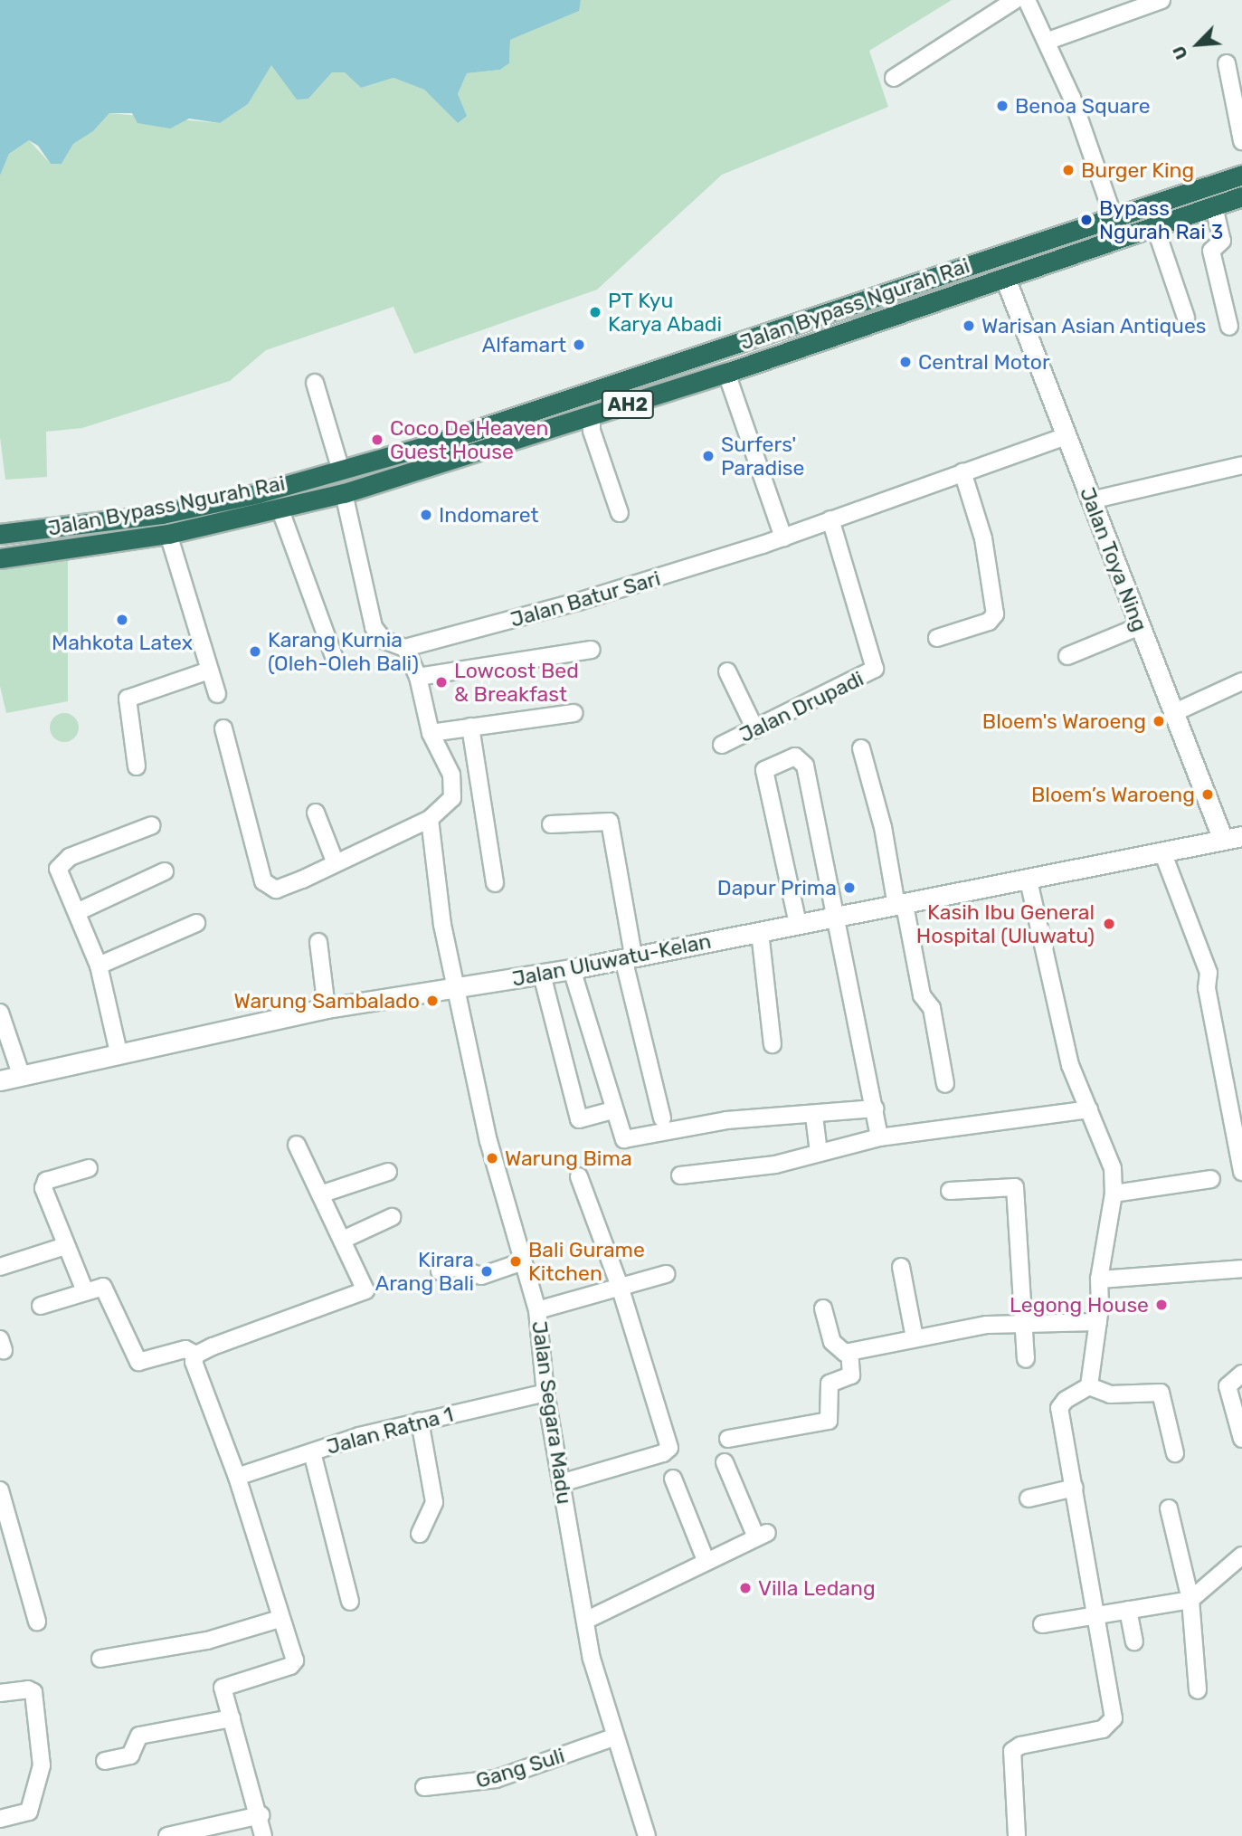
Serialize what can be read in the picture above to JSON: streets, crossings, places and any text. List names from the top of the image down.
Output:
{
  "streets": {
    "highway": ["Jalan Bypass Ngurah Rai", "AH2"],
    "street": [
      "Jalan Toya Ning",
      "Jalan Batur Sari",
      "Jalan Drupadi",
      "Jalan Uluwatu-Kelan",
      "Jalan Segara Madu",
      "Jalan Ratna 1",
      "Gang Suli"
    ]
  },
  "crossings": [
    ["Jalan Bypass Ngurah Rai", "Jalan Toya Ning"],
    ["Jalan Toya Ning", "Jalan Uluwatu-Kelan"],
    ["Jalan Uluwatu-Kelan", "Jalan Segara Madu"],
    ["Jalan Segara Madu", "Jalan Ratna 1"],
    ["Jalan Segara Madu", "Gang Suli"]
  ],
  "places": [
    "Benoa Square",
    "Burger King",
    "Bypass Ngurah Rai 3",
    "PT Kyu Karya Abadi",
    "Warisan Asian Antiques",
    "Alfamart",
    "Central Motor",
    "Coco De Heaven Guest House",
    "Surfers' Paradise",
    "Indomaret",
    "Mahkota Latex",
    "Karang Kurnia (Oleh-Oleh Bali)",
    "Lowcost Bed & Breakfast",
    "Bloem's Waroeng",
    "Bloem’s Waroeng",
    "Dapur Prima",
    "Kasih Ibu General Hospital (Uluwatu)",
    "Warung Sambalado",
    "Warung Bima",
    "Bali Gurame Kitchen",
    "Kirara Arang Bali",
    "Legong House",
    "Villa Ledang"
  ],
  "north": "bottom left"
}
